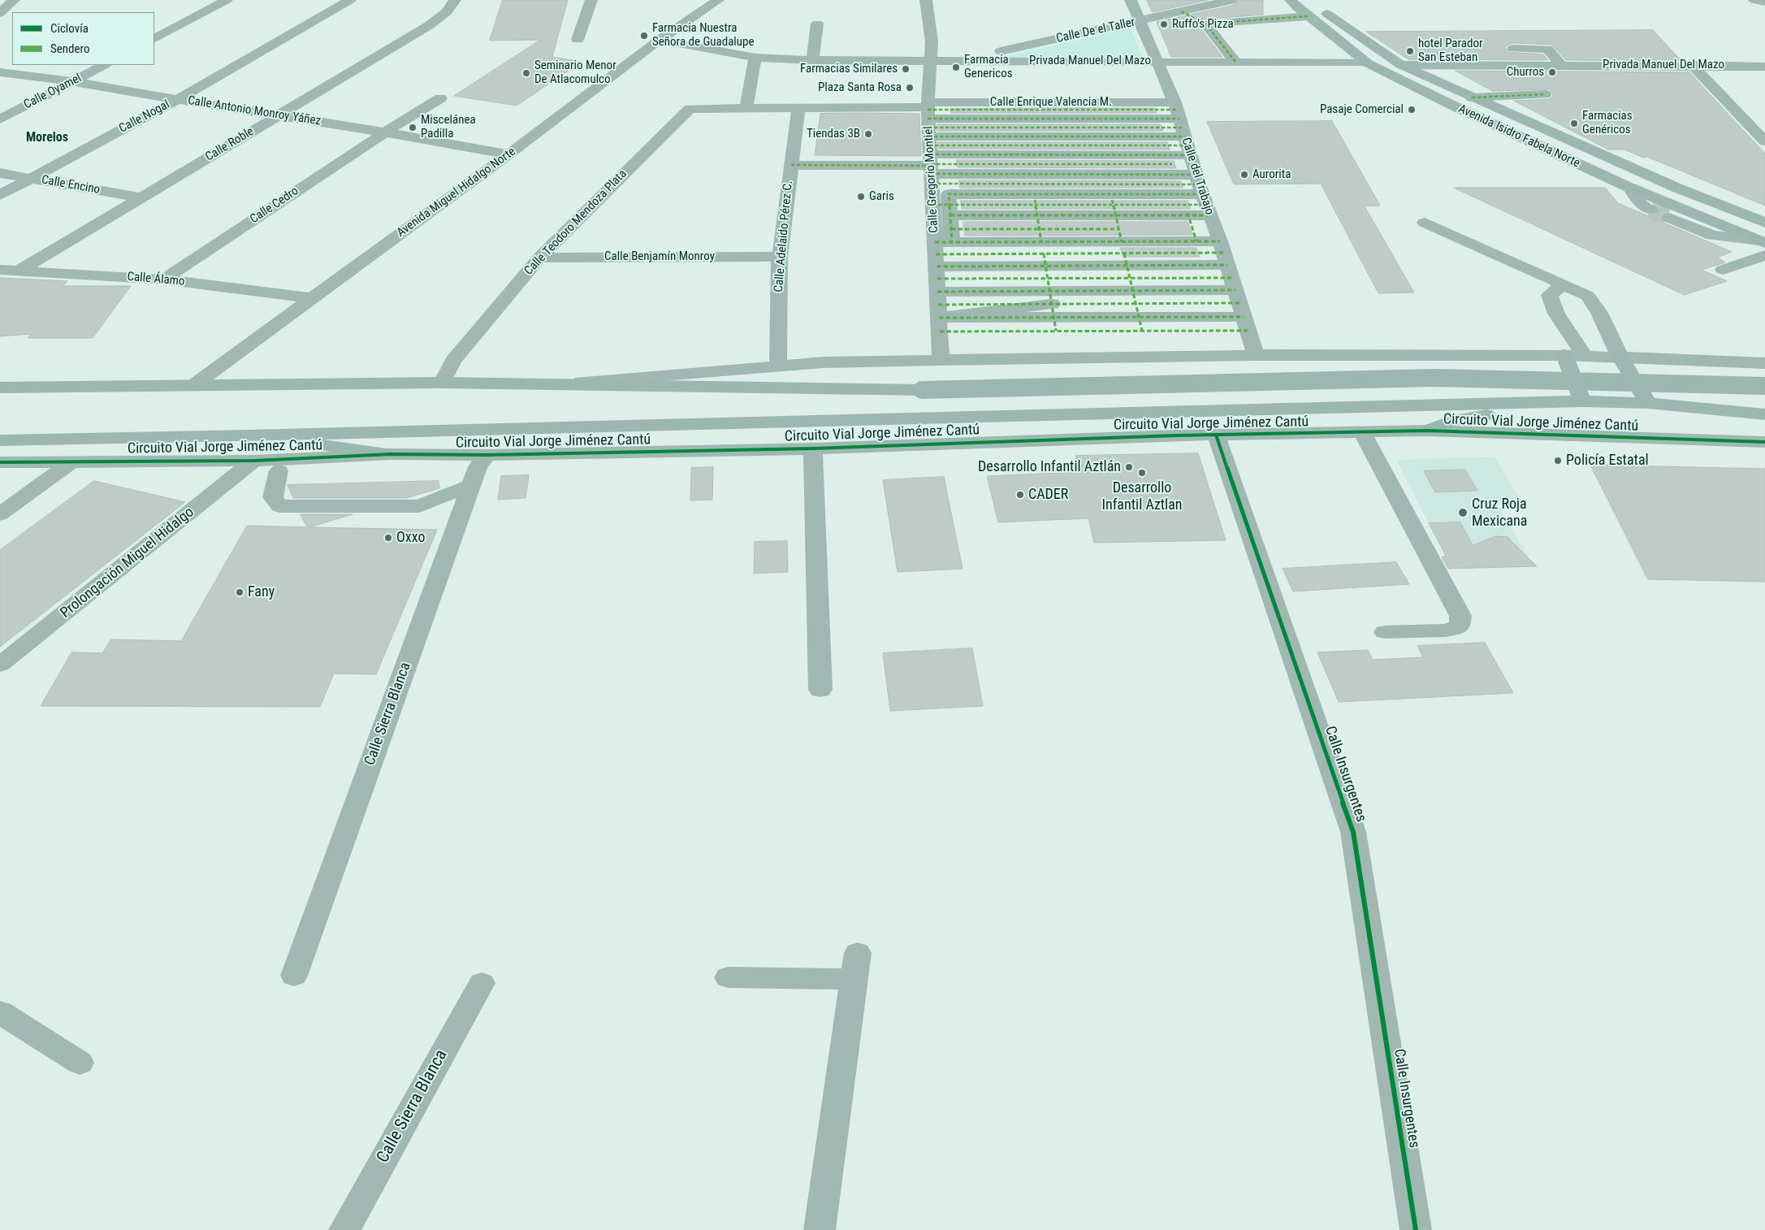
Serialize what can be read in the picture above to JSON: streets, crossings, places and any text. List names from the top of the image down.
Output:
{
  "streets": {
    "main road": ["Avenida Isidro Fabela Norte", "Circuito Vial Jorge Jiménez Cantú"],
    "street": [
      "Calle De el Taller",
      "Privada Manuel Del Mazo",
      "Calle Oyamel",
      "Calle Enrique Valencia M.",
      "Calle Antonio Monroy Yáñez",
      "Calle Nogal",
      "Calle Roble",
      "Calle del Trabajo",
      "Calle Gregorio Montiel",
      "Calle Encino",
      "Avenida Miguel Hidalgo Norte",
      "Calle Cedro",
      "Calle Teodoro Mendoza Plata",
      "Calle Adelaido Pérez C.",
      "Calle Benjamín Monroy",
      "Calle Álamo",
      "Prolongación Miguel Hidalgo",
      "Calle Sierra Blanca",
      "Calle Insurgentes"
    ]
  },
  "crossings": [
    ["Calle De el Taller", "Privada Manuel Del Mazo"],
    ["Calle De el Taller", "Calle del Trabajo"],
    ["Privada Manuel Del Mazo", "Avenida Isidro Fabela Norte"],
    ["Privada Manuel Del Mazo", "Calle del Trabajo"],
    ["Privada Manuel Del Mazo", "Calle Gregorio Montiel"],
    ["Privada Manuel Del Mazo", "Avenida Miguel Hidalgo Norte"],
    ["Calle Oyamel", "Calle Antonio Monroy Yáñez"],
    ["Calle Enrique Valencia M.", "Calle Gregorio Montiel"],
    ["Calle Enrique Valencia M.", "Calle Teodoro Mendoza Plata"],
    ["Calle Enrique Valencia M.", "Calle Adelaido Pérez C."],
    ["Calle Antonio Monroy Yáñez", "Calle Nogal"],
    ["Calle Antonio Monroy Yáñez", "Calle Roble"],
    ["Calle Antonio Monroy Yáñez", "Avenida Miguel Hidalgo Norte"],
    ["Calle Antonio Monroy Yáñez", "Calle Cedro"],
    ["Calle Nogal", "Calle Encino"],
    ["Calle Roble", "Calle Encino"],
    ["Calle Roble", "Calle Álamo"],
    ["Avenida Miguel Hidalgo Norte", "Calle Álamo"],
    ["Calle Cedro", "Calle Álamo"],
    ["Calle Teodoro Mendoza Plata", "Calle Benjamín Monroy"],
    ["Calle Adelaido Pérez C.", "Calle Benjamín Monroy"],
    ["Circuito Vial Jorge Jiménez Cantú", "Prolongación Miguel Hidalgo"],
    ["Circuito Vial Jorge Jiménez Cantú", "Calle Sierra Blanca"],
    ["Circuito Vial Jorge Jiménez Cantú", "Calle Insurgentes"]
  ],
  "districts": ["Morelos"],
  "places": [
    "Ruffo's Pizza",
    "Farmacia Nuestra Señora de Guadalupe",
    "hotel Parador San Esteban",
    "Farmacia Genericos",
    "Farmacias Similares",
    "Churros",
    "Seminario Menor De Atlacomulco",
    "Plaza Santa Rosa",
    "Pasaje Comercial",
    "Farmacias Genéricos",
    "Miscelánea Padilla",
    "Tiendas 3B",
    "Aurorita",
    "Garis",
    "Policía Estatal",
    "Desarrollo Infantil Aztlán",
    "Desarrollo Infantil Aztlan",
    "CADER",
    "Cruz Roja Mexicana",
    "Oxxo",
    "Fany"
  ],
  "legend": ["Ciclovía", "Sendero"]
}
